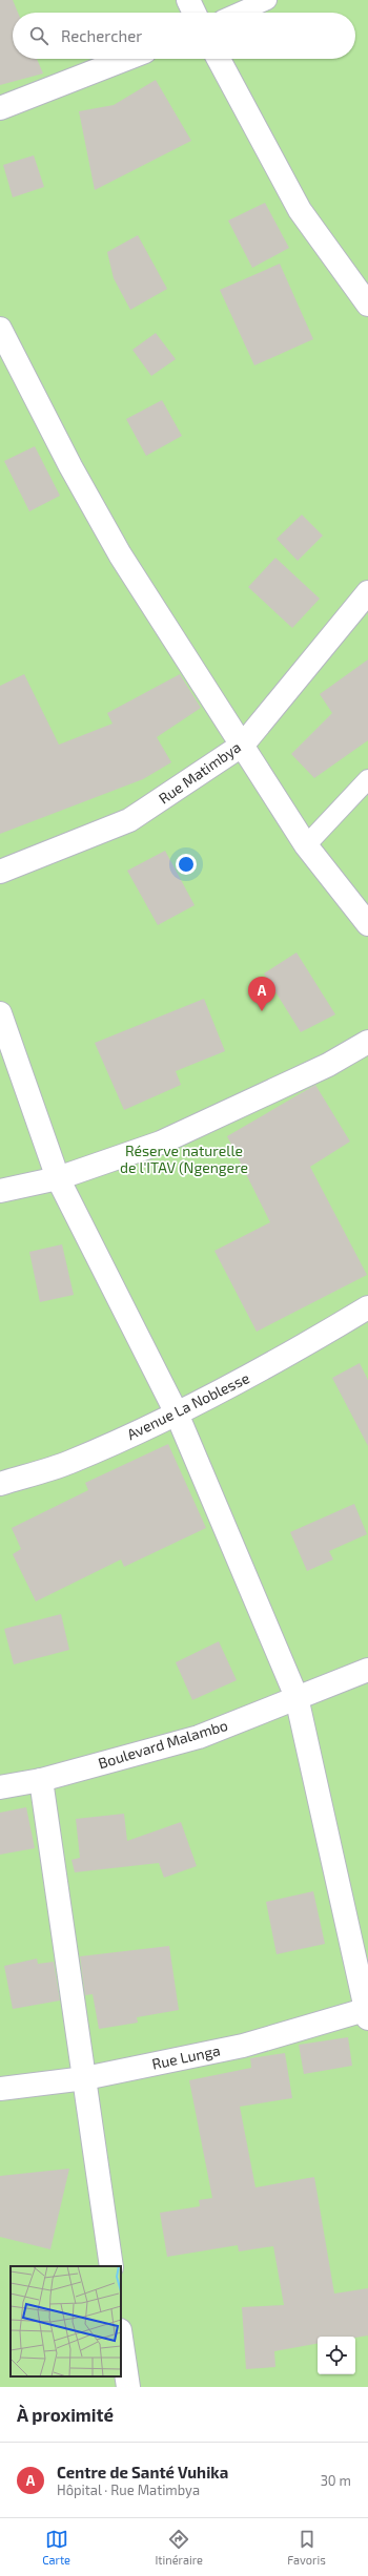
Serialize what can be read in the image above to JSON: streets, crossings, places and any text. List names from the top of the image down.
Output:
{
  "streets": {
    "street": [
      "Rue Matimbya",
      "Avenue La Noblesse",
      "Boulevard Malambo",
      "Rue Lunga"
    ]
  },
  "parks": ["Réserve naturelle de l'ITAV (Ngengere"],
  "page": {
    "search": "Rechercher",
    "pins": "A",
    "heading": "À proximité",
    "list": [
      {
        "mark": "A",
        "name": "Centre de Santé Vuhika",
        "note": "Hôpital · Rue Matimbya",
        "value": "30 m"
      }
    ],
    "nav": ["Carte", "Itinéraire", "Favoris"]
  }
}
